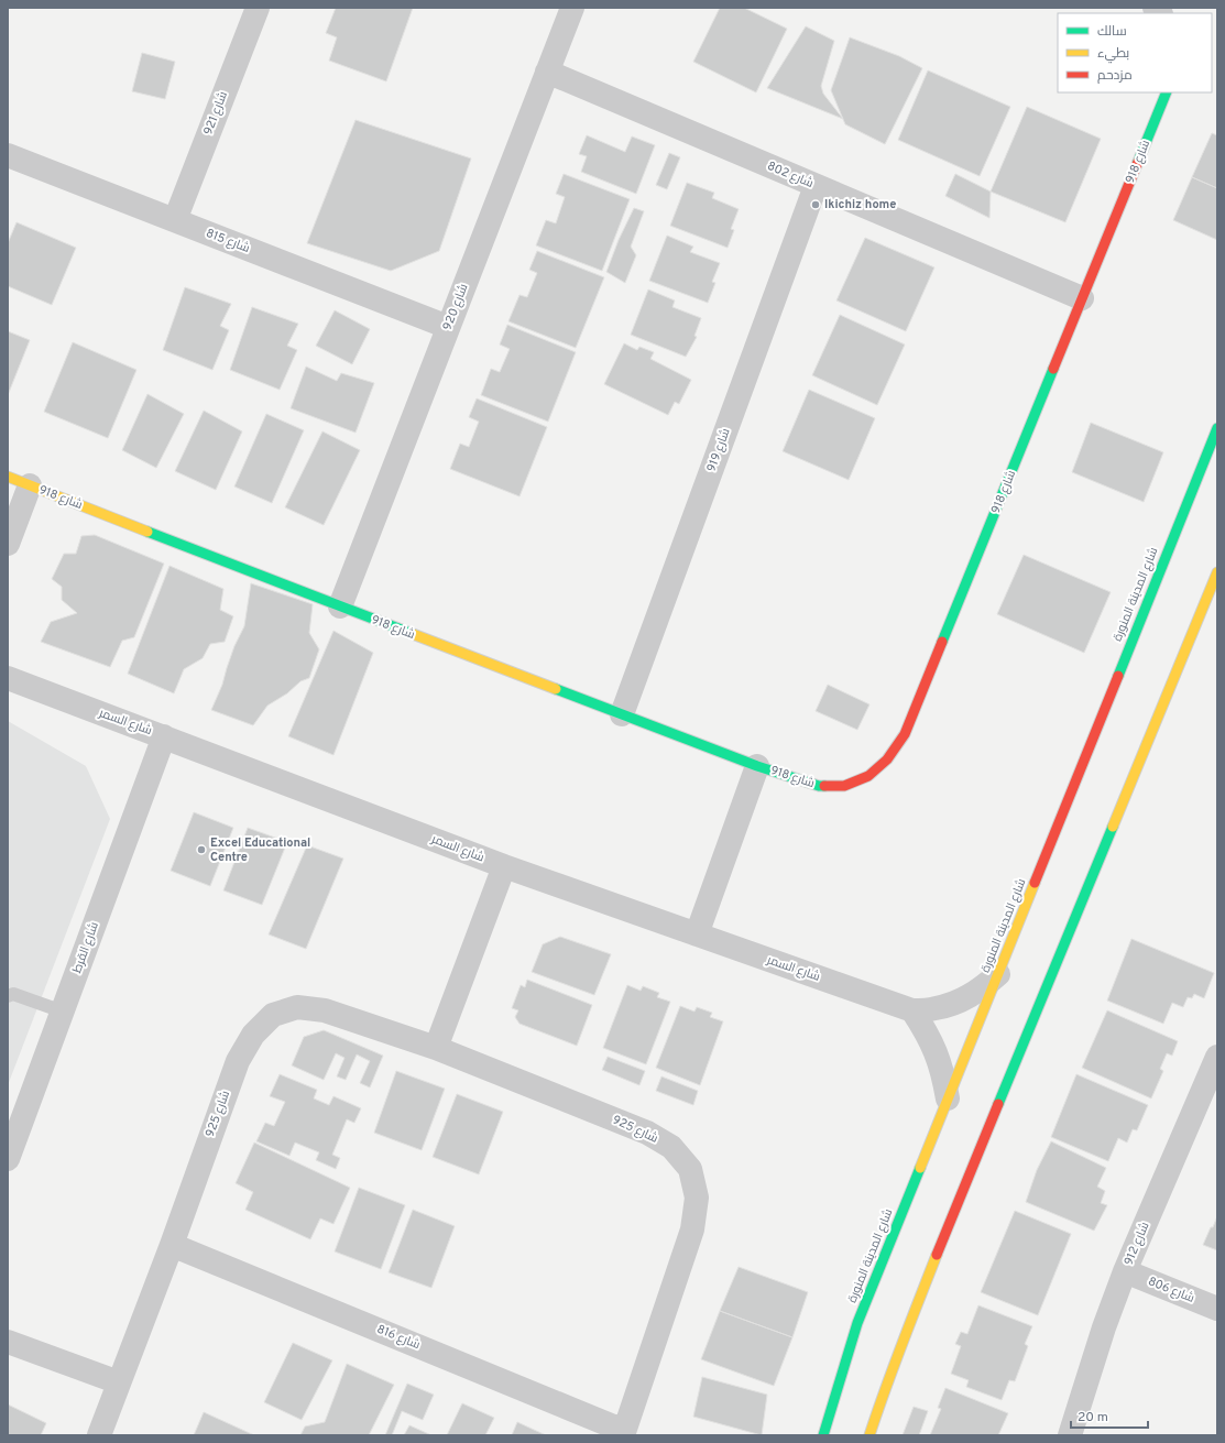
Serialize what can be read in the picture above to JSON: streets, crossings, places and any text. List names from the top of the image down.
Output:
{
  "streets": {
    "street": [
      "شارع 921",
      "شارع 918",
      "شارع 802",
      "شارع 815",
      "شارع 920",
      "شارع 919",
      "شارع المدينة المنورة",
      "شارع السمر",
      "شارع القرط",
      "شارع 925",
      "شارع 912",
      "شارع 806",
      "شارع 816"
    ]
  },
  "crossings": [
    ["شارع 921", "شارع 815"],
    ["شارع 918", "شارع 802"],
    ["شارع 918", "شارع 920"],
    ["شارع 918", "شارع 919"],
    ["شارع 918", "شارع السمر"],
    ["شارع 802", "شارع 920"],
    ["شارع 802", "شارع 919"],
    ["شارع 815", "شارع 920"],
    ["شارع المدينة المنورة", "شارع السمر"],
    ["شارع السمر", "شارع القرط"],
    ["شارع 925", "شارع 816"],
    ["شارع 912", "شارع 806"]
  ],
  "places": ["Ikichiz home", "Excel Educational Centre"],
  "legend": ["سالك", "بطيء", "مزدحم"],
  "scale_bar": "20 m"
}
